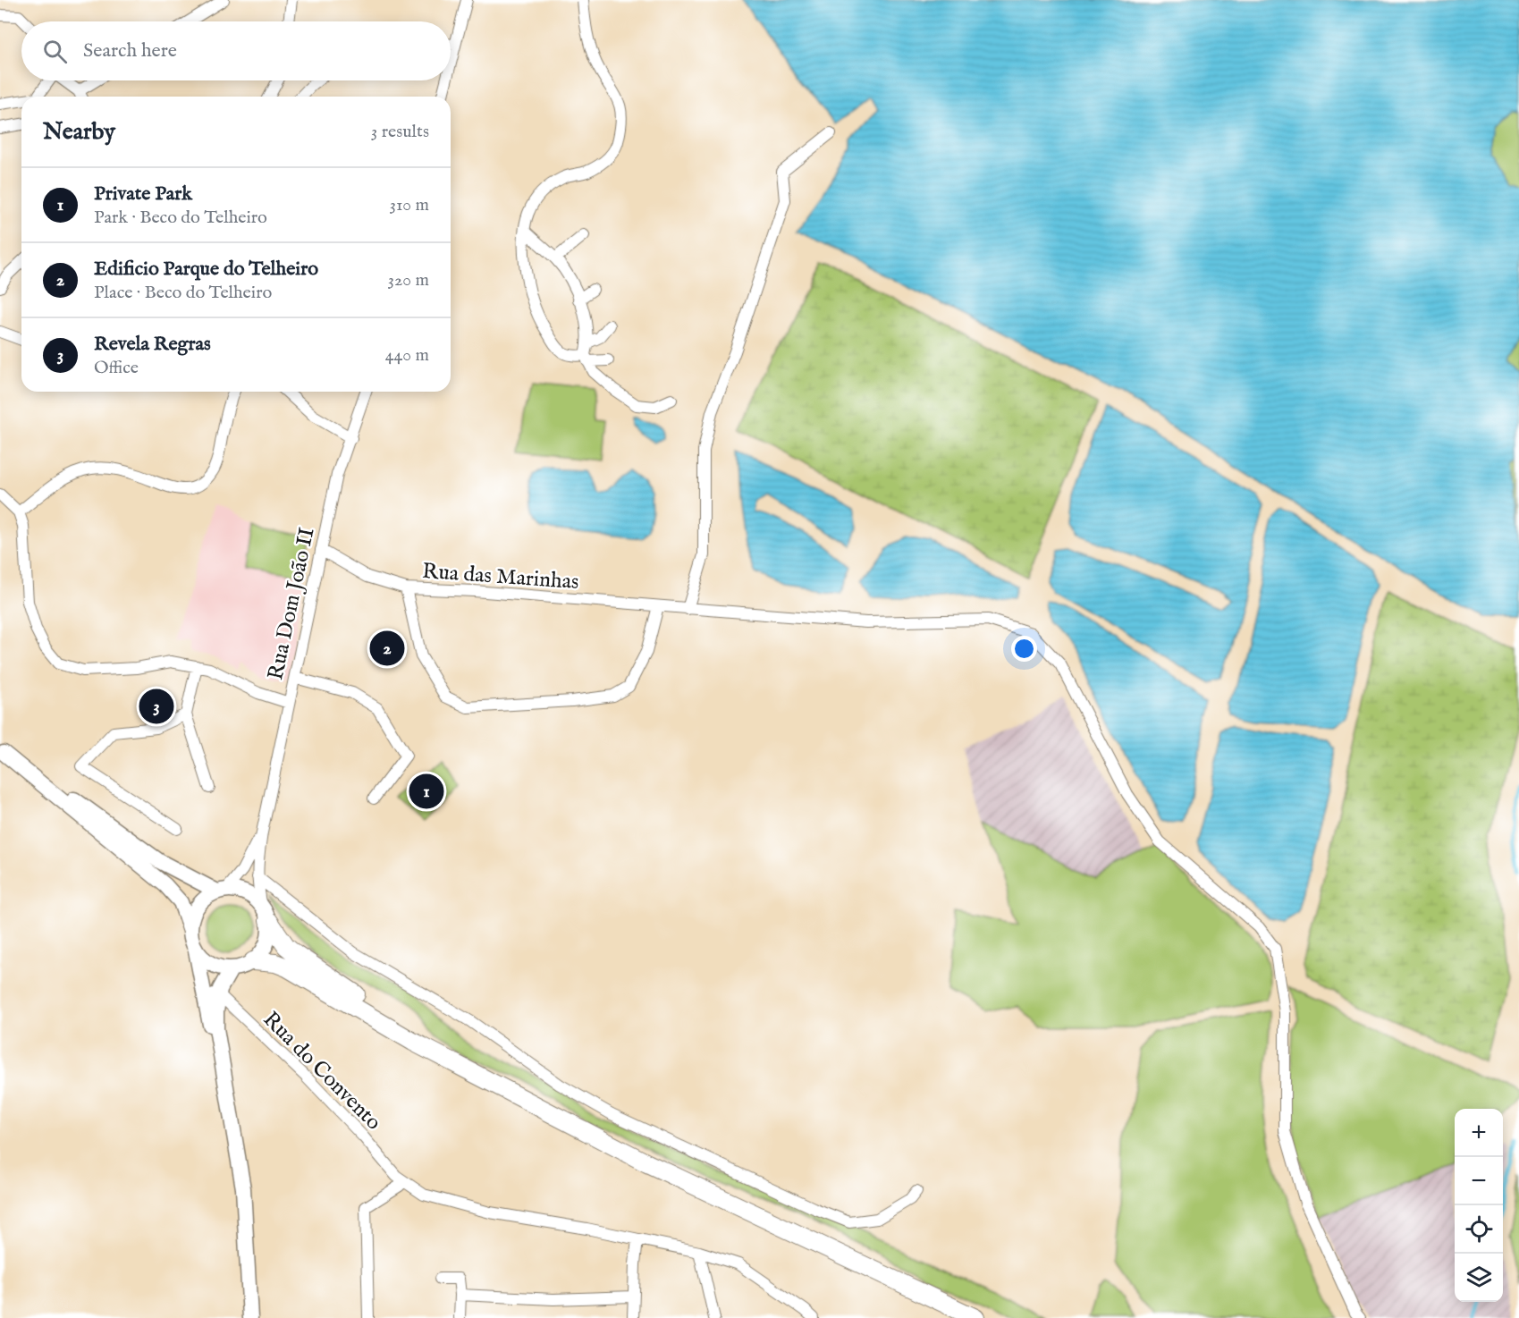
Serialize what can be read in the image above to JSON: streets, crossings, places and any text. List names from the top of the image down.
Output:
{
  "streets": {
    "street": ["Rua das Marinhas", "Rua Dom João II", "Rua do Convento"]
  },
  "crossings": [
    ["Rua das Marinhas", "Rua Dom João II"]
  ],
  "page": {
    "search": "Search here",
    "heading": ["Nearby", "3 results"],
    "list": [
      {
        "mark": "1",
        "name": "Private Park",
        "note": "Park · Beco do Telheiro",
        "value": "310 m"
      },
      {
        "mark": "2",
        "name": "Edificio Parque do Telheiro",
        "note": "Place · Beco do Telheiro",
        "value": "320 m"
      },
      {
        "mark": "3",
        "name": "Revela Regras",
        "note": "Office",
        "value": "440 m"
      }
    ],
    "pins": ["2", "3", "1"],
    "map_buttons": ["+", "−"]
  }
}
